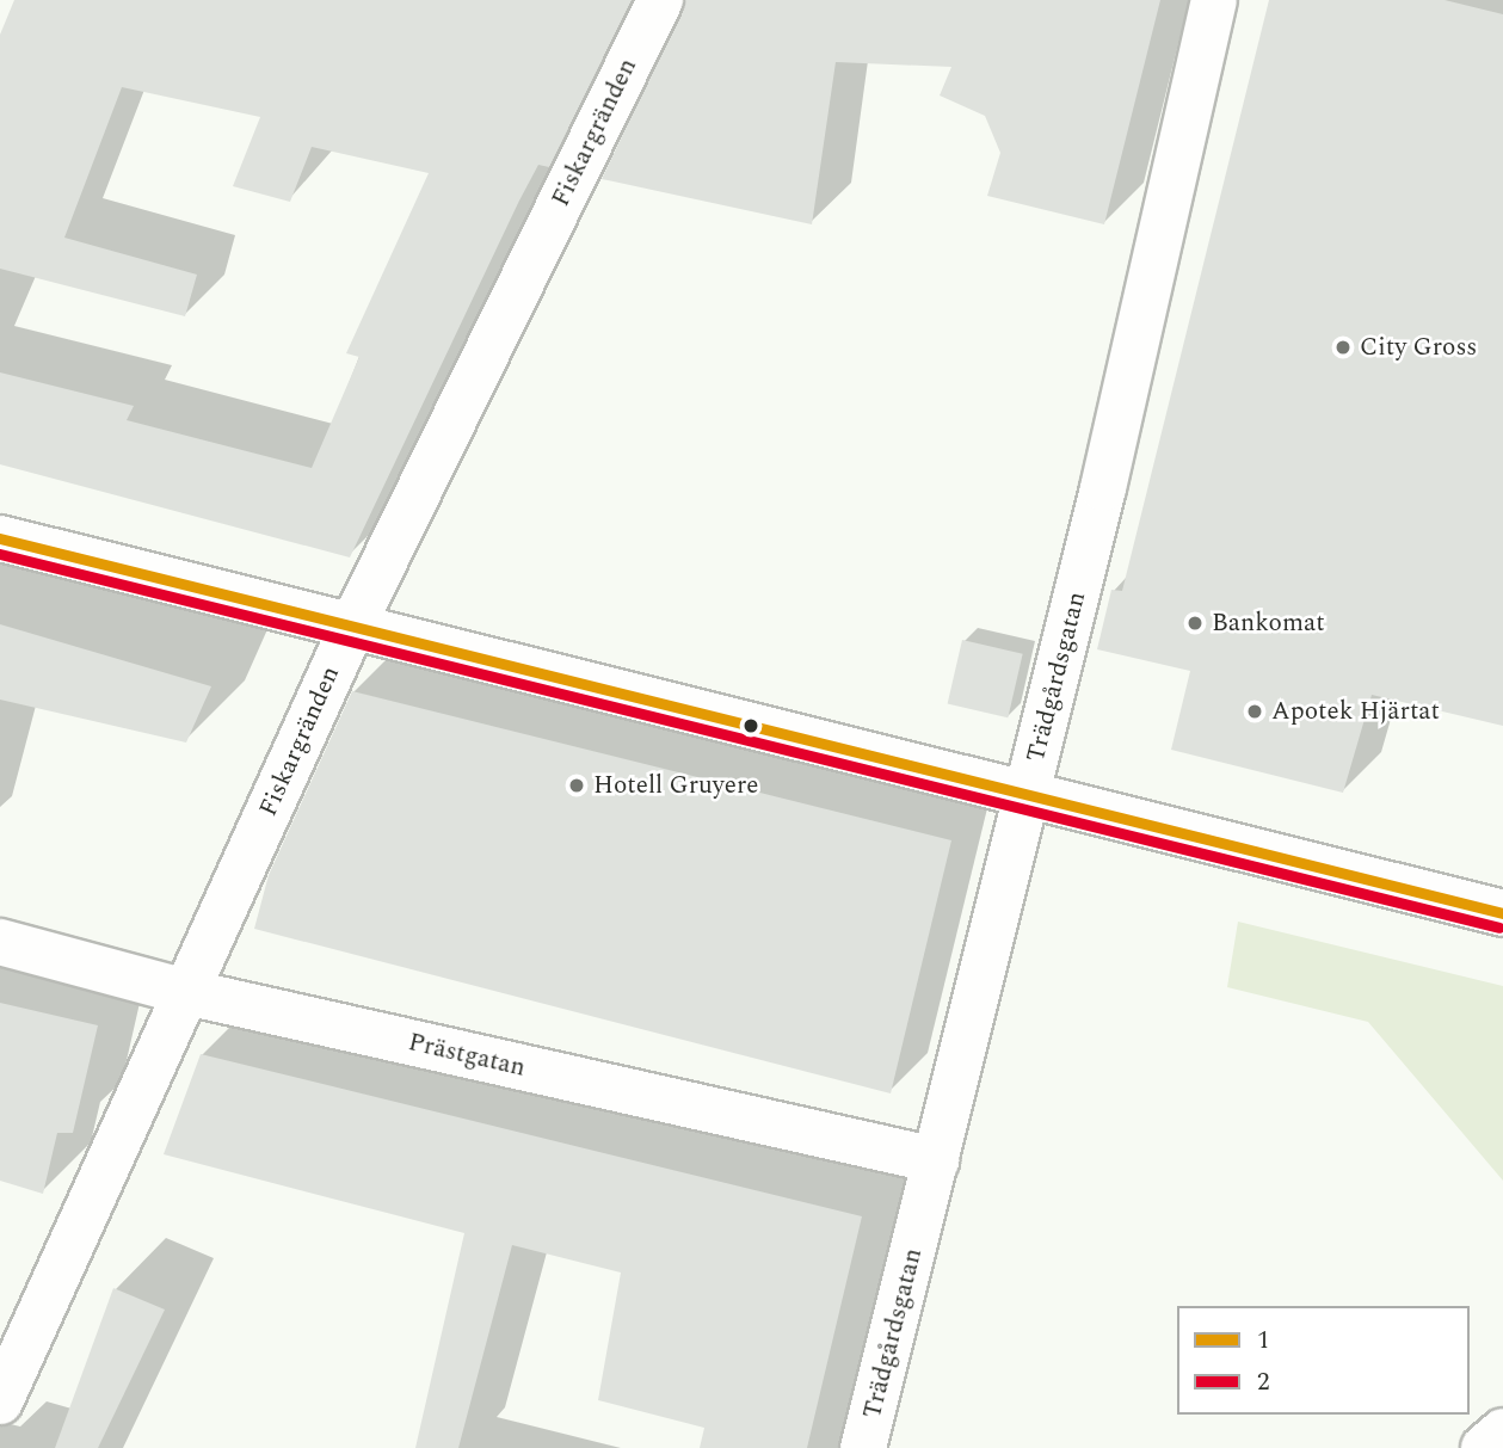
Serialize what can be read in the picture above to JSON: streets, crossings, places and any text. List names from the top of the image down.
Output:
{
  "streets": {
    "street": ["Fiskargränden", "Trädgårdsgatan", "Prästgatan"]
  },
  "crossings": [
    ["Fiskargränden", "Prästgatan"],
    ["Trädgårdsgatan", "Prästgatan"]
  ],
  "places": [
    "City Gross",
    "Bankomat",
    "Apotek Hjärtat",
    "Hotell Gruyere"
  ],
  "lines": ["transit line 1", "transit line 2"],
  "legend": ["1", "2"]
}
